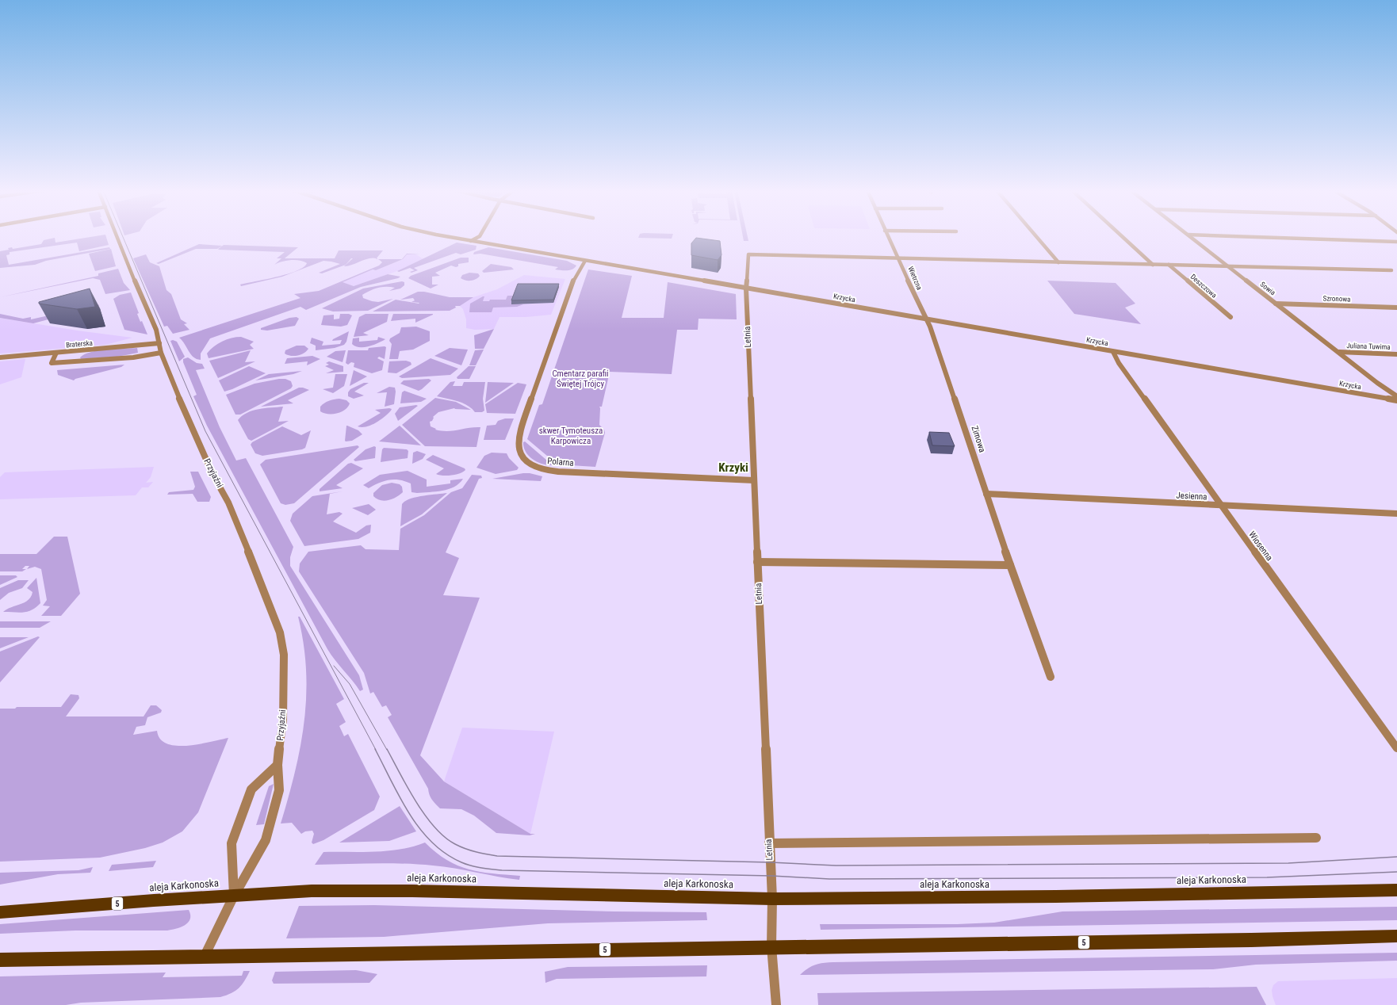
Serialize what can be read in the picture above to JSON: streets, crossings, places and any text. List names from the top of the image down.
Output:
{
  "streets": {
    "main road": ["aleja Karkonoska", "5"],
    "street": [
      "Wietrzna",
      "Deszczowa",
      "Sowia",
      "Krzycka",
      "Szronowa",
      "Letnia",
      "Braterska",
      "Juliana Tuwima",
      "Zimowa",
      "Polarna",
      "Przyjaźni",
      "Jesienna",
      "Wiosenna"
    ]
  },
  "crossings": [
    ["Wietrzna", "Deszczowa"],
    ["Wietrzna", "Krzycka"],
    ["Wietrzna", "Zimowa"],
    ["Deszczowa", "Sowia"],
    ["Deszczowa", "Letnia"],
    ["Sowia", "Szronowa"],
    ["Sowia", "Juliana Tuwima"],
    ["Krzycka", "Letnia"],
    ["Krzycka", "Zimowa"],
    ["Krzycka", "Polarna"],
    ["Krzycka", "Wiosenna"],
    ["Letnia", "Polarna"],
    ["Letnia", "aleja Karkonoska"],
    ["Letnia", "5"],
    ["Braterska", "Przyjaźni"],
    ["Zimowa", "Jesienna"],
    ["Przyjaźni", "aleja Karkonoska"],
    ["Przyjaźni", "5"],
    ["Jesienna", "Wiosenna"]
  ],
  "districts": ["Krzyki"],
  "parks": ["Cmentarz parafii Świętej Trójcy", "skwer Tymoteusza Karpowicza"]
}
